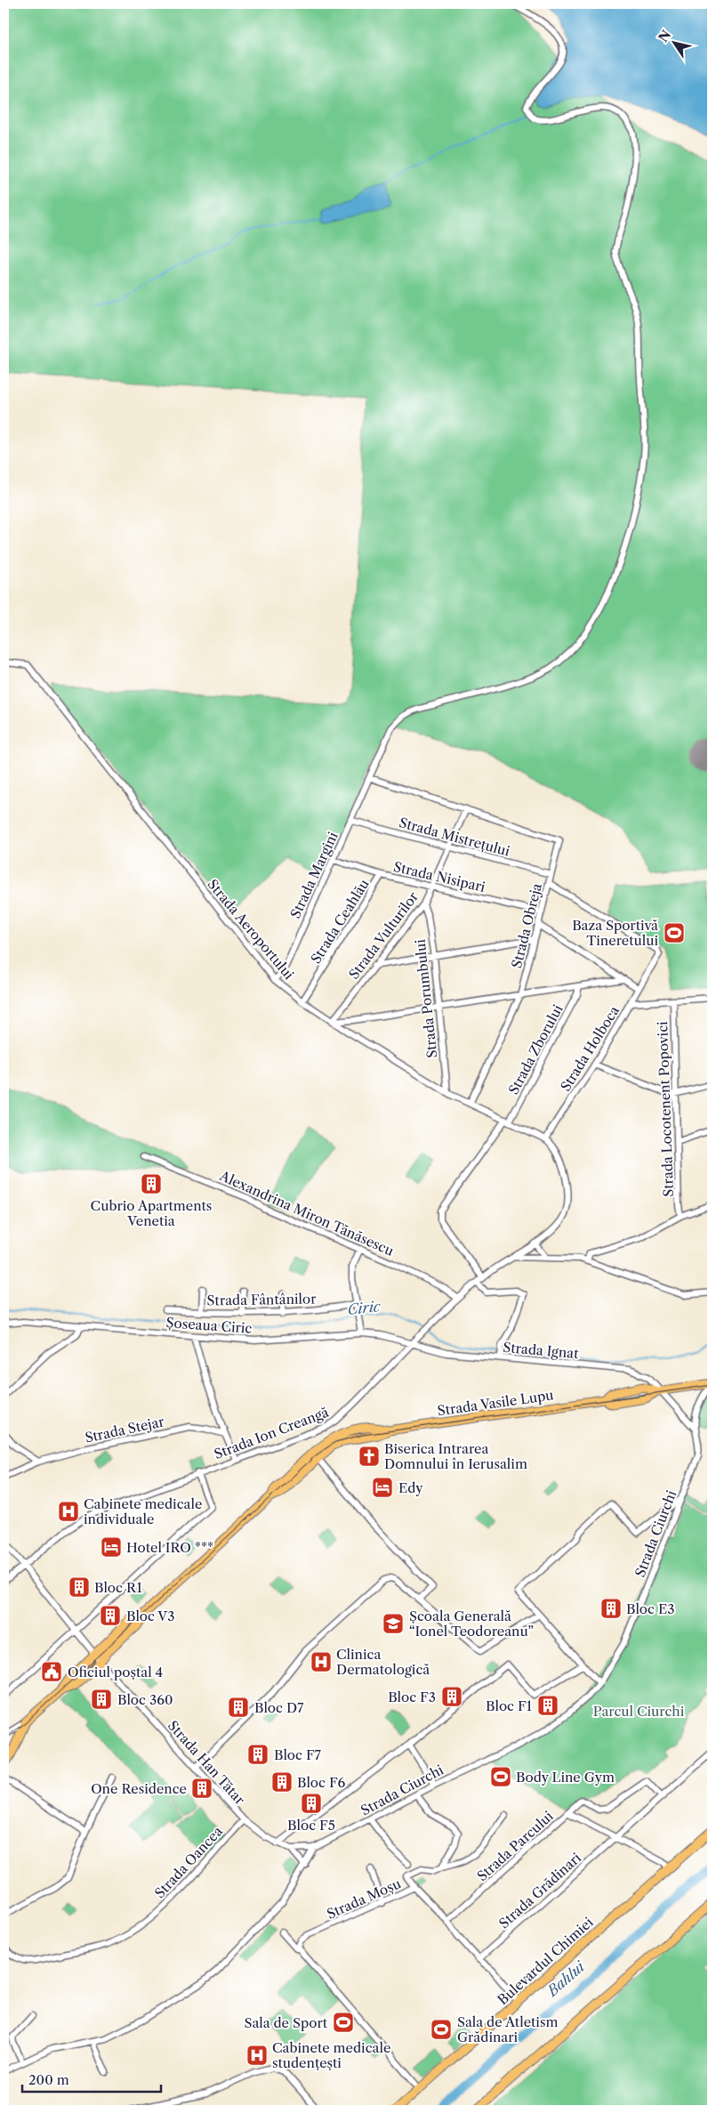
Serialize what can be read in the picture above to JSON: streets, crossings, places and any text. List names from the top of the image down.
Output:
{
  "streets": {
    "main road": ["Strada Vasile Lupu", "Bulevardul Chimiei"],
    "street": [
      "Strada Mistrețului",
      "Strada Margini",
      "Strada Nisipari",
      "Strada Ceahlău",
      "Strada Obreja",
      "Strada Aeroportului",
      "Strada Vulturilor",
      "Strada Porumbului",
      "Strada Holboca",
      "Strada Zborului",
      "Strada Locotenent Popovici",
      "Alexandrina Miron Tănăsescu",
      "Strada Fântânilor",
      "Șoseaua Ciric",
      "Strada Ignat",
      "Strada Stejar",
      "Strada Ion Creangă",
      "Strada Ciurchi",
      "Strada Han Tătar",
      "Strada Parcului",
      "Strada Oancea",
      "Strada Grădinari",
      "Strada Moșu"
    ]
  },
  "crossings": [
    ["Strada Mistrețului", "Strada Margini"],
    ["Strada Mistrețului", "Strada Obreja"],
    ["Strada Mistrețului", "Strada Vulturilor"],
    ["Strada Margini", "Strada Nisipari"],
    ["Strada Margini", "Strada Aeroportului"],
    ["Strada Nisipari", "Strada Ceahlău"],
    ["Strada Nisipari", "Strada Obreja"],
    ["Strada Nisipari", "Strada Vulturilor"],
    ["Strada Ceahlău", "Strada Aeroportului"],
    ["Strada Obreja", "Strada Aeroportului"],
    ["Strada Obreja", "Strada Vulturilor"],
    ["Strada Obreja", "Strada Holboca"],
    ["Strada Aeroportului", "Strada Vulturilor"],
    ["Strada Aeroportului", "Strada Porumbului"],
    ["Strada Aeroportului", "Strada Holboca"],
    ["Strada Aeroportului", "Strada Zborului"],
    ["Strada Vulturilor", "Strada Porumbului"],
    ["Strada Zborului", "Strada Ion Creangă"],
    ["Alexandrina Miron Tănăsescu", "Strada Ion Creangă"],
    ["Șoseaua Ciric", "Strada Ignat"],
    ["Șoseaua Ciric", "Strada Ion Creangă"],
    ["Strada Ignat", "Strada Vasile Lupu"],
    ["Strada Ignat", "Strada Ion Creangă"],
    ["Strada Vasile Lupu", "Strada Ciurchi"],
    ["Strada Vasile Lupu", "Strada Han Tătar"],
    ["Strada Ion Creangă", "Strada Han Tătar"],
    ["Strada Ciurchi", "Strada Han Tătar"],
    ["Strada Han Tătar", "Strada Oancea"],
    ["Strada Parcului", "Strada Grădinari"]
  ],
  "water": ["Ciric", "Bahlui"],
  "parks": ["Parcul Ciurchi"],
  "places": {
    "sports": [
      "Baza Sportivă Tineretului",
      "Body Line Gym",
      "Sala de Sport",
      "Sala de Atletism Grădinari"
    ],
    "building": [
      "Cubrio Apartments Venetia",
      "Bloc R1",
      "Bloc E3",
      "Bloc V3",
      "Bloc F3",
      "Bloc 360",
      "Bloc F1",
      "Bloc D7",
      "Bloc F7",
      "Bloc F6",
      "One Residence",
      "Bloc F5"
    ],
    "church": ["Biserica Intrarea Domnului în Ierusalim"],
    "hotel": ["Edy", "Hotel IRO ***"],
    "hospital": ["Cabinete medicale individuale", "Clinica Dermatologică", "Cabinete medicale studențești"],
    "school or university": ["Școala Generală “Ionel Teodoreanu”"],
    "public building": ["Oficiul poștal 4"]
  },
  "scale_bar": "200 m",
  "north": "top left"
}
